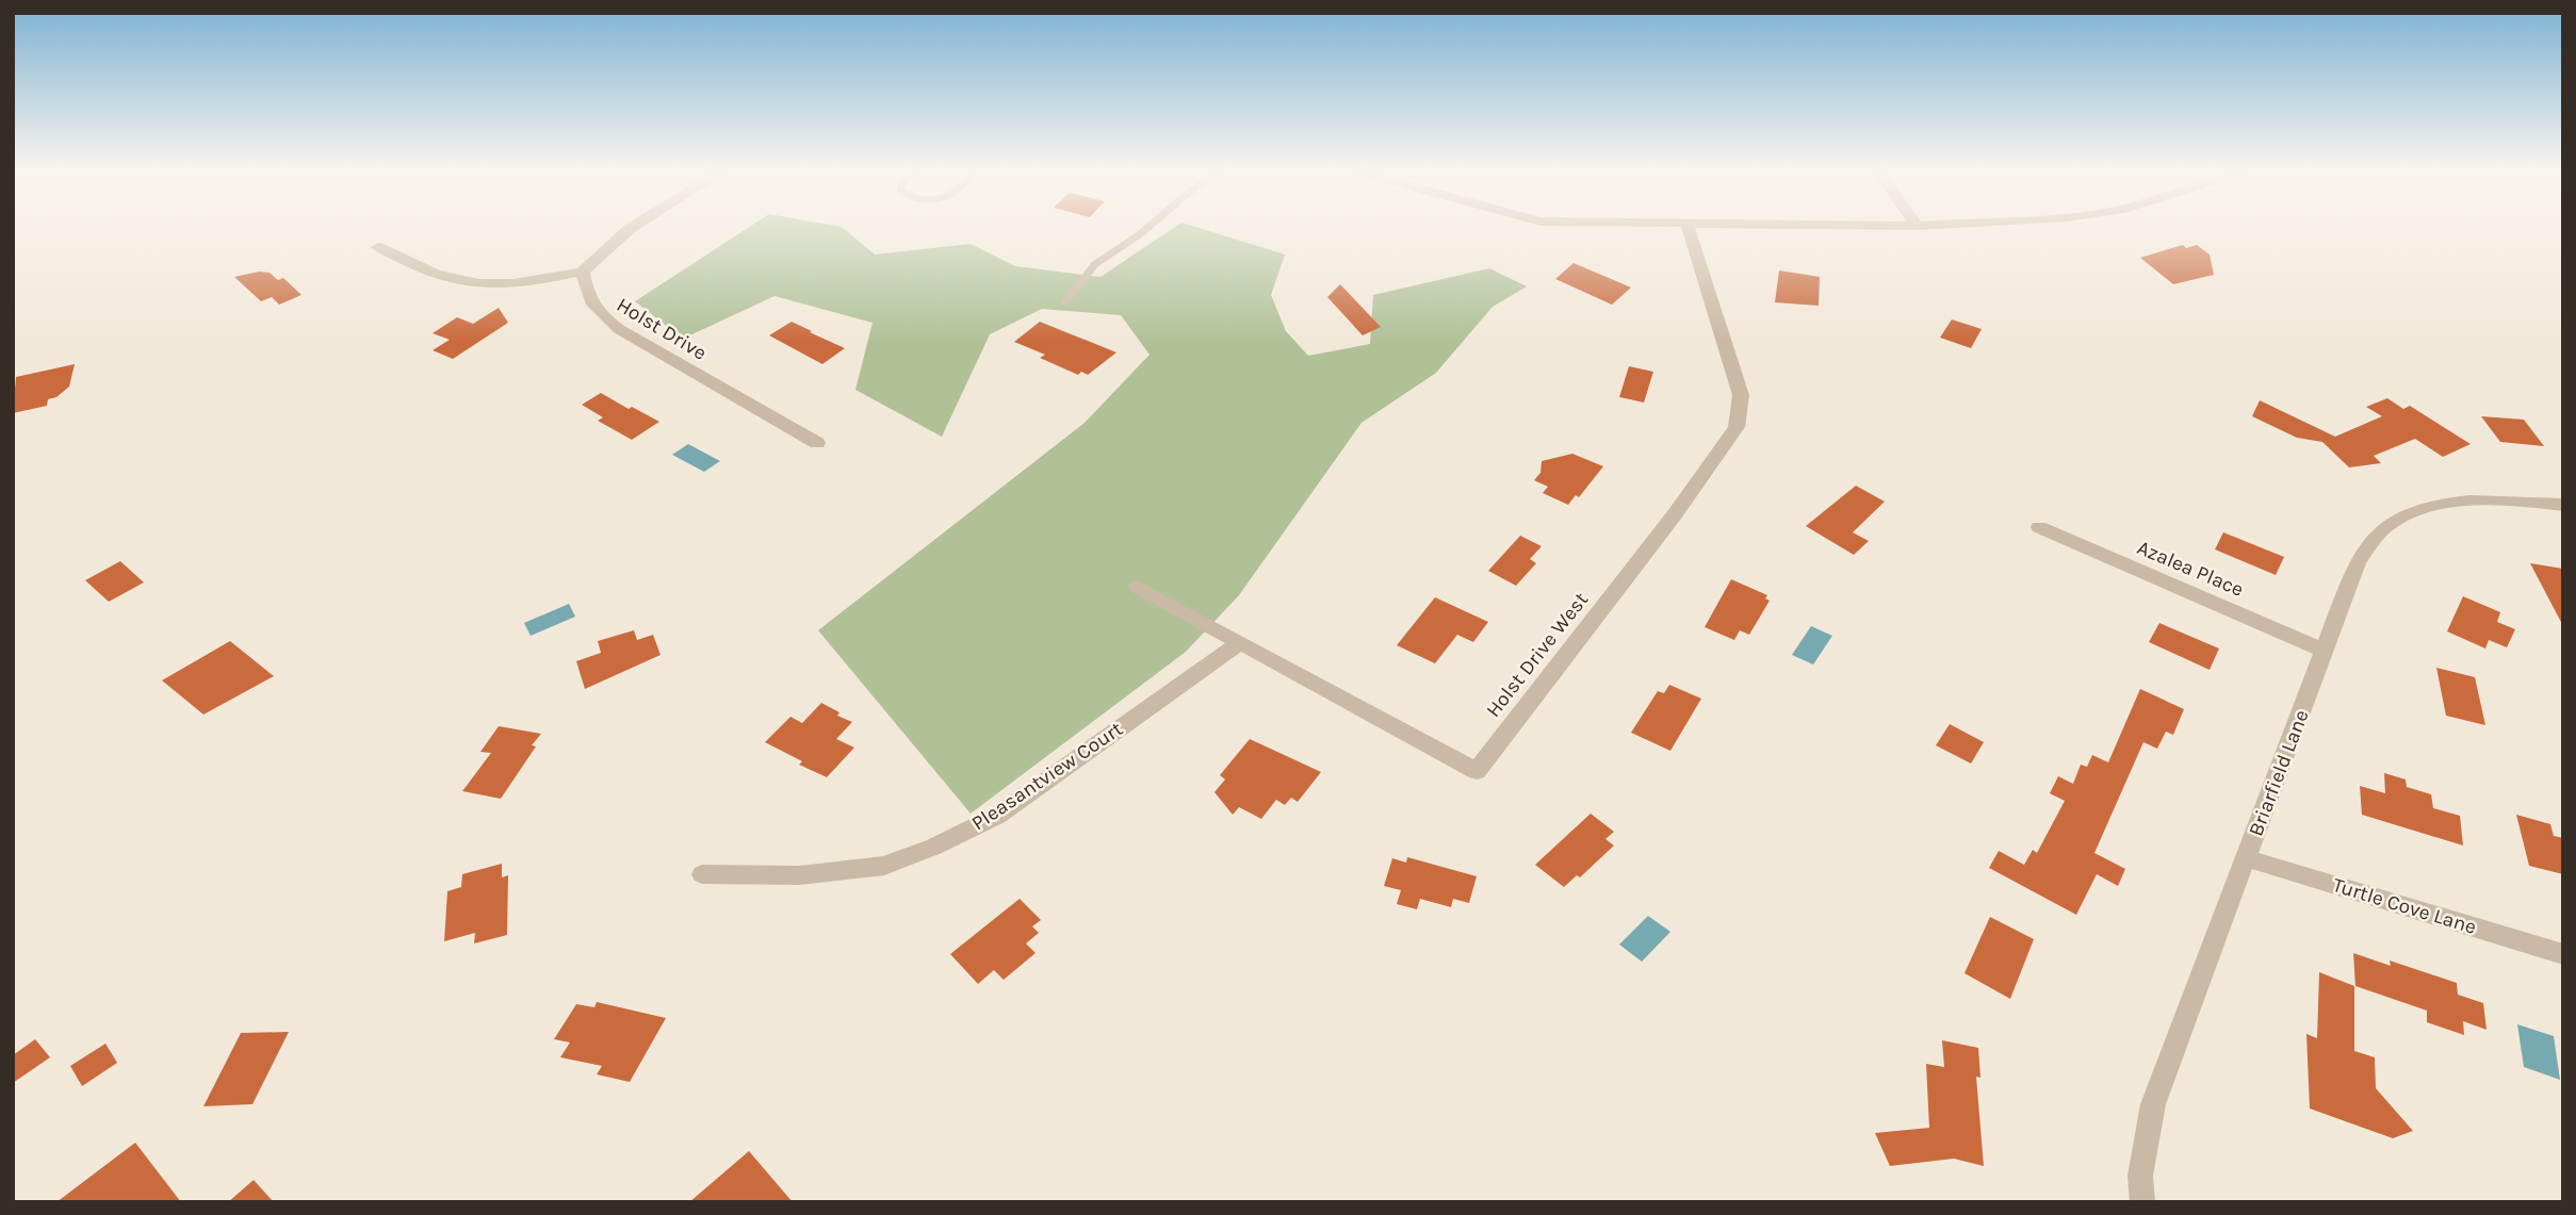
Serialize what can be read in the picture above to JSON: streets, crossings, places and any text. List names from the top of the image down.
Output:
{
  "streets": {
    "street": [
      "Holst Drive",
      "Azalea Place",
      "Holst Drive West",
      "Briarfield Lane",
      "Pleasantview Court",
      "Turtle Cove Lane"
    ]
  },
  "crossings": [
    ["Azalea Place", "Briarfield Lane"],
    ["Holst Drive West", "Pleasantview Court"],
    ["Briarfield Lane", "Turtle Cove Lane"]
  ]
}
